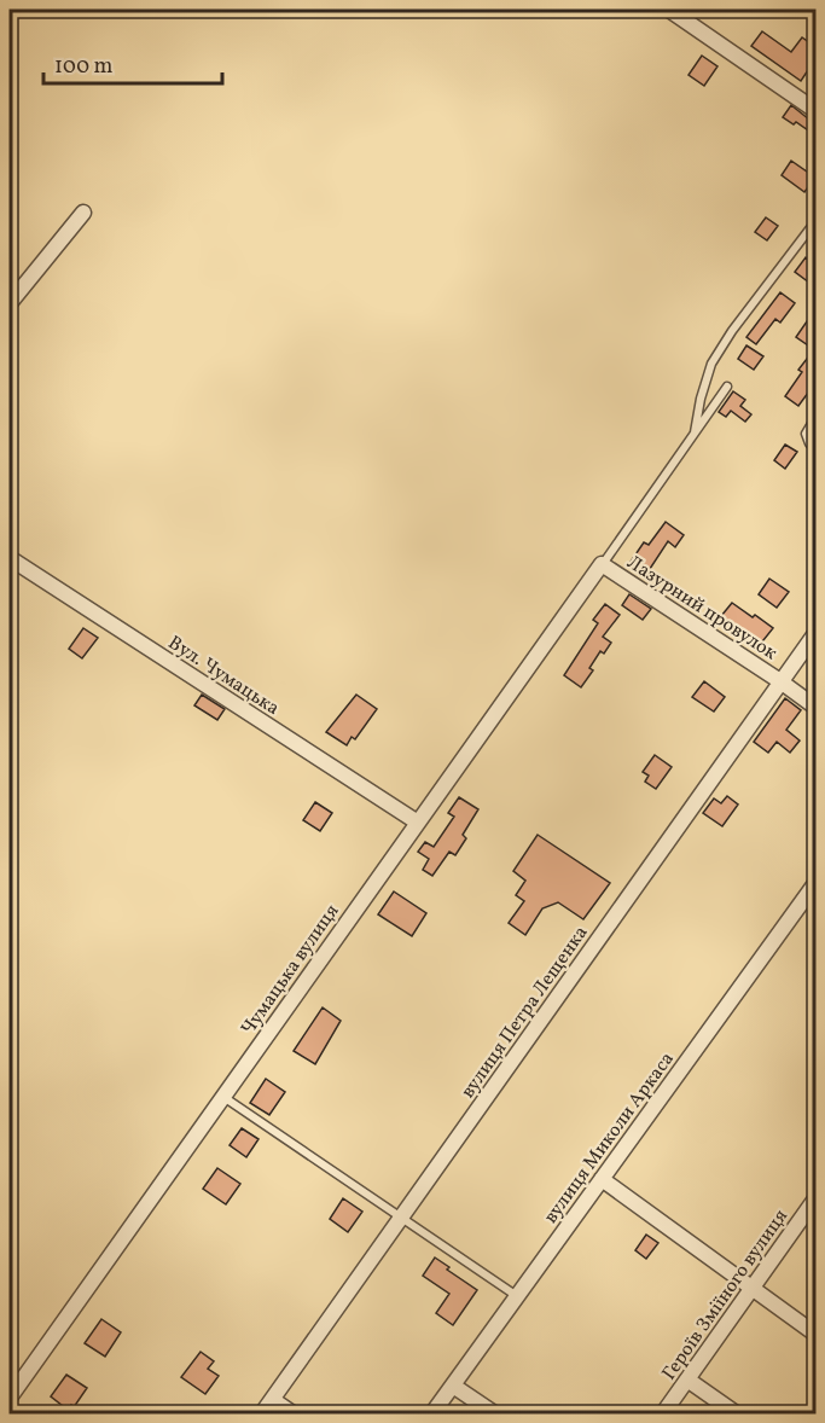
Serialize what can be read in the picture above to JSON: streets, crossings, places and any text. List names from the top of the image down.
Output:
{
  "streets": {
    "street": [
      "Лазурний провулок",
      "Вул. Чумацька",
      "Чумацька вулиця",
      "вулиця Петра Лещенка",
      "вулиця Миколи Аркаса",
      "Героїв Зміїного вулиця"
    ]
  },
  "crossings": [
    ["Лазурний провулок", "Чумацька вулиця"],
    ["Лазурний провулок", "вулиця Петра Лещенка"],
    ["Вул. Чумацька", "Чумацька вулиця"]
  ],
  "scale_bar": "100 m"
}
